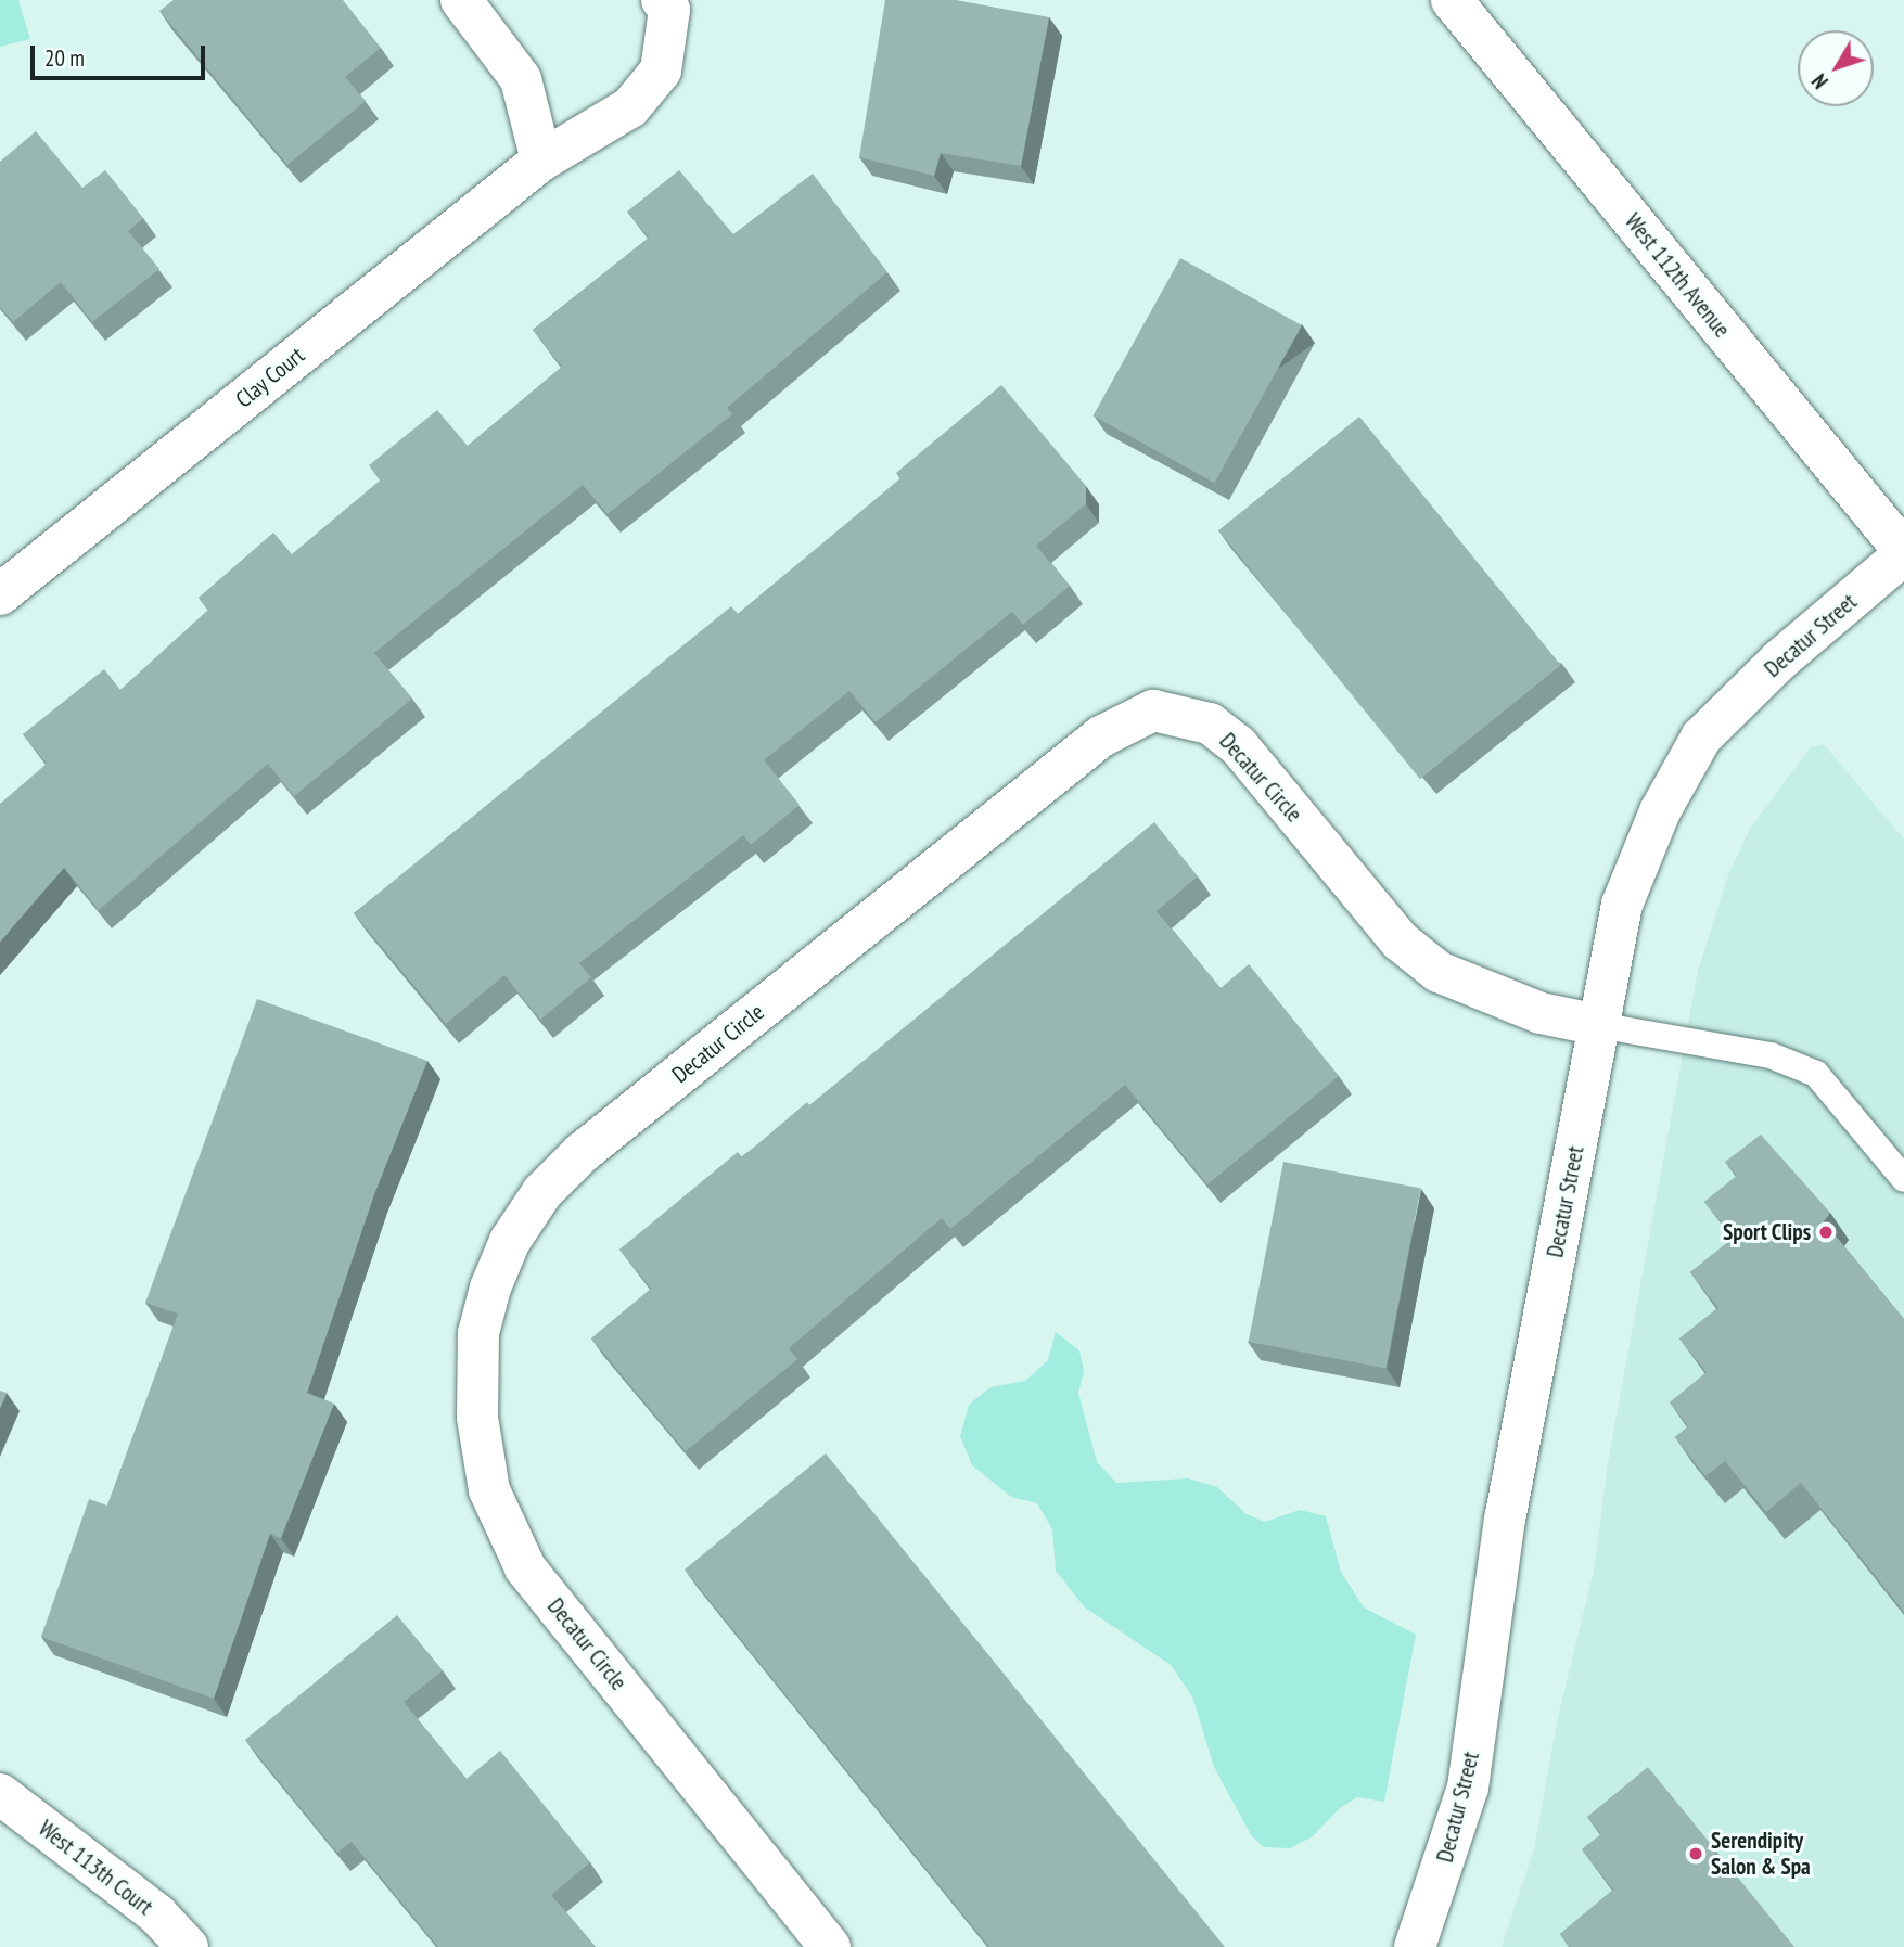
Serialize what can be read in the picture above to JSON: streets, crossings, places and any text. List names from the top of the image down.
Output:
{
  "streets": {
    "street": [
      "West 112th Avenue",
      "Clay Court",
      "Decatur Street",
      "Decatur Circle",
      "West 113th Court"
    ]
  },
  "crossings": [
    ["West 112th Avenue", "Decatur Street"],
    ["Decatur Street", "Decatur Circle"]
  ],
  "places": ["Sport Clips", "Serendipity Salon & Spa"],
  "scale_bar": "20 m",
  "north": "bottom left"
}
